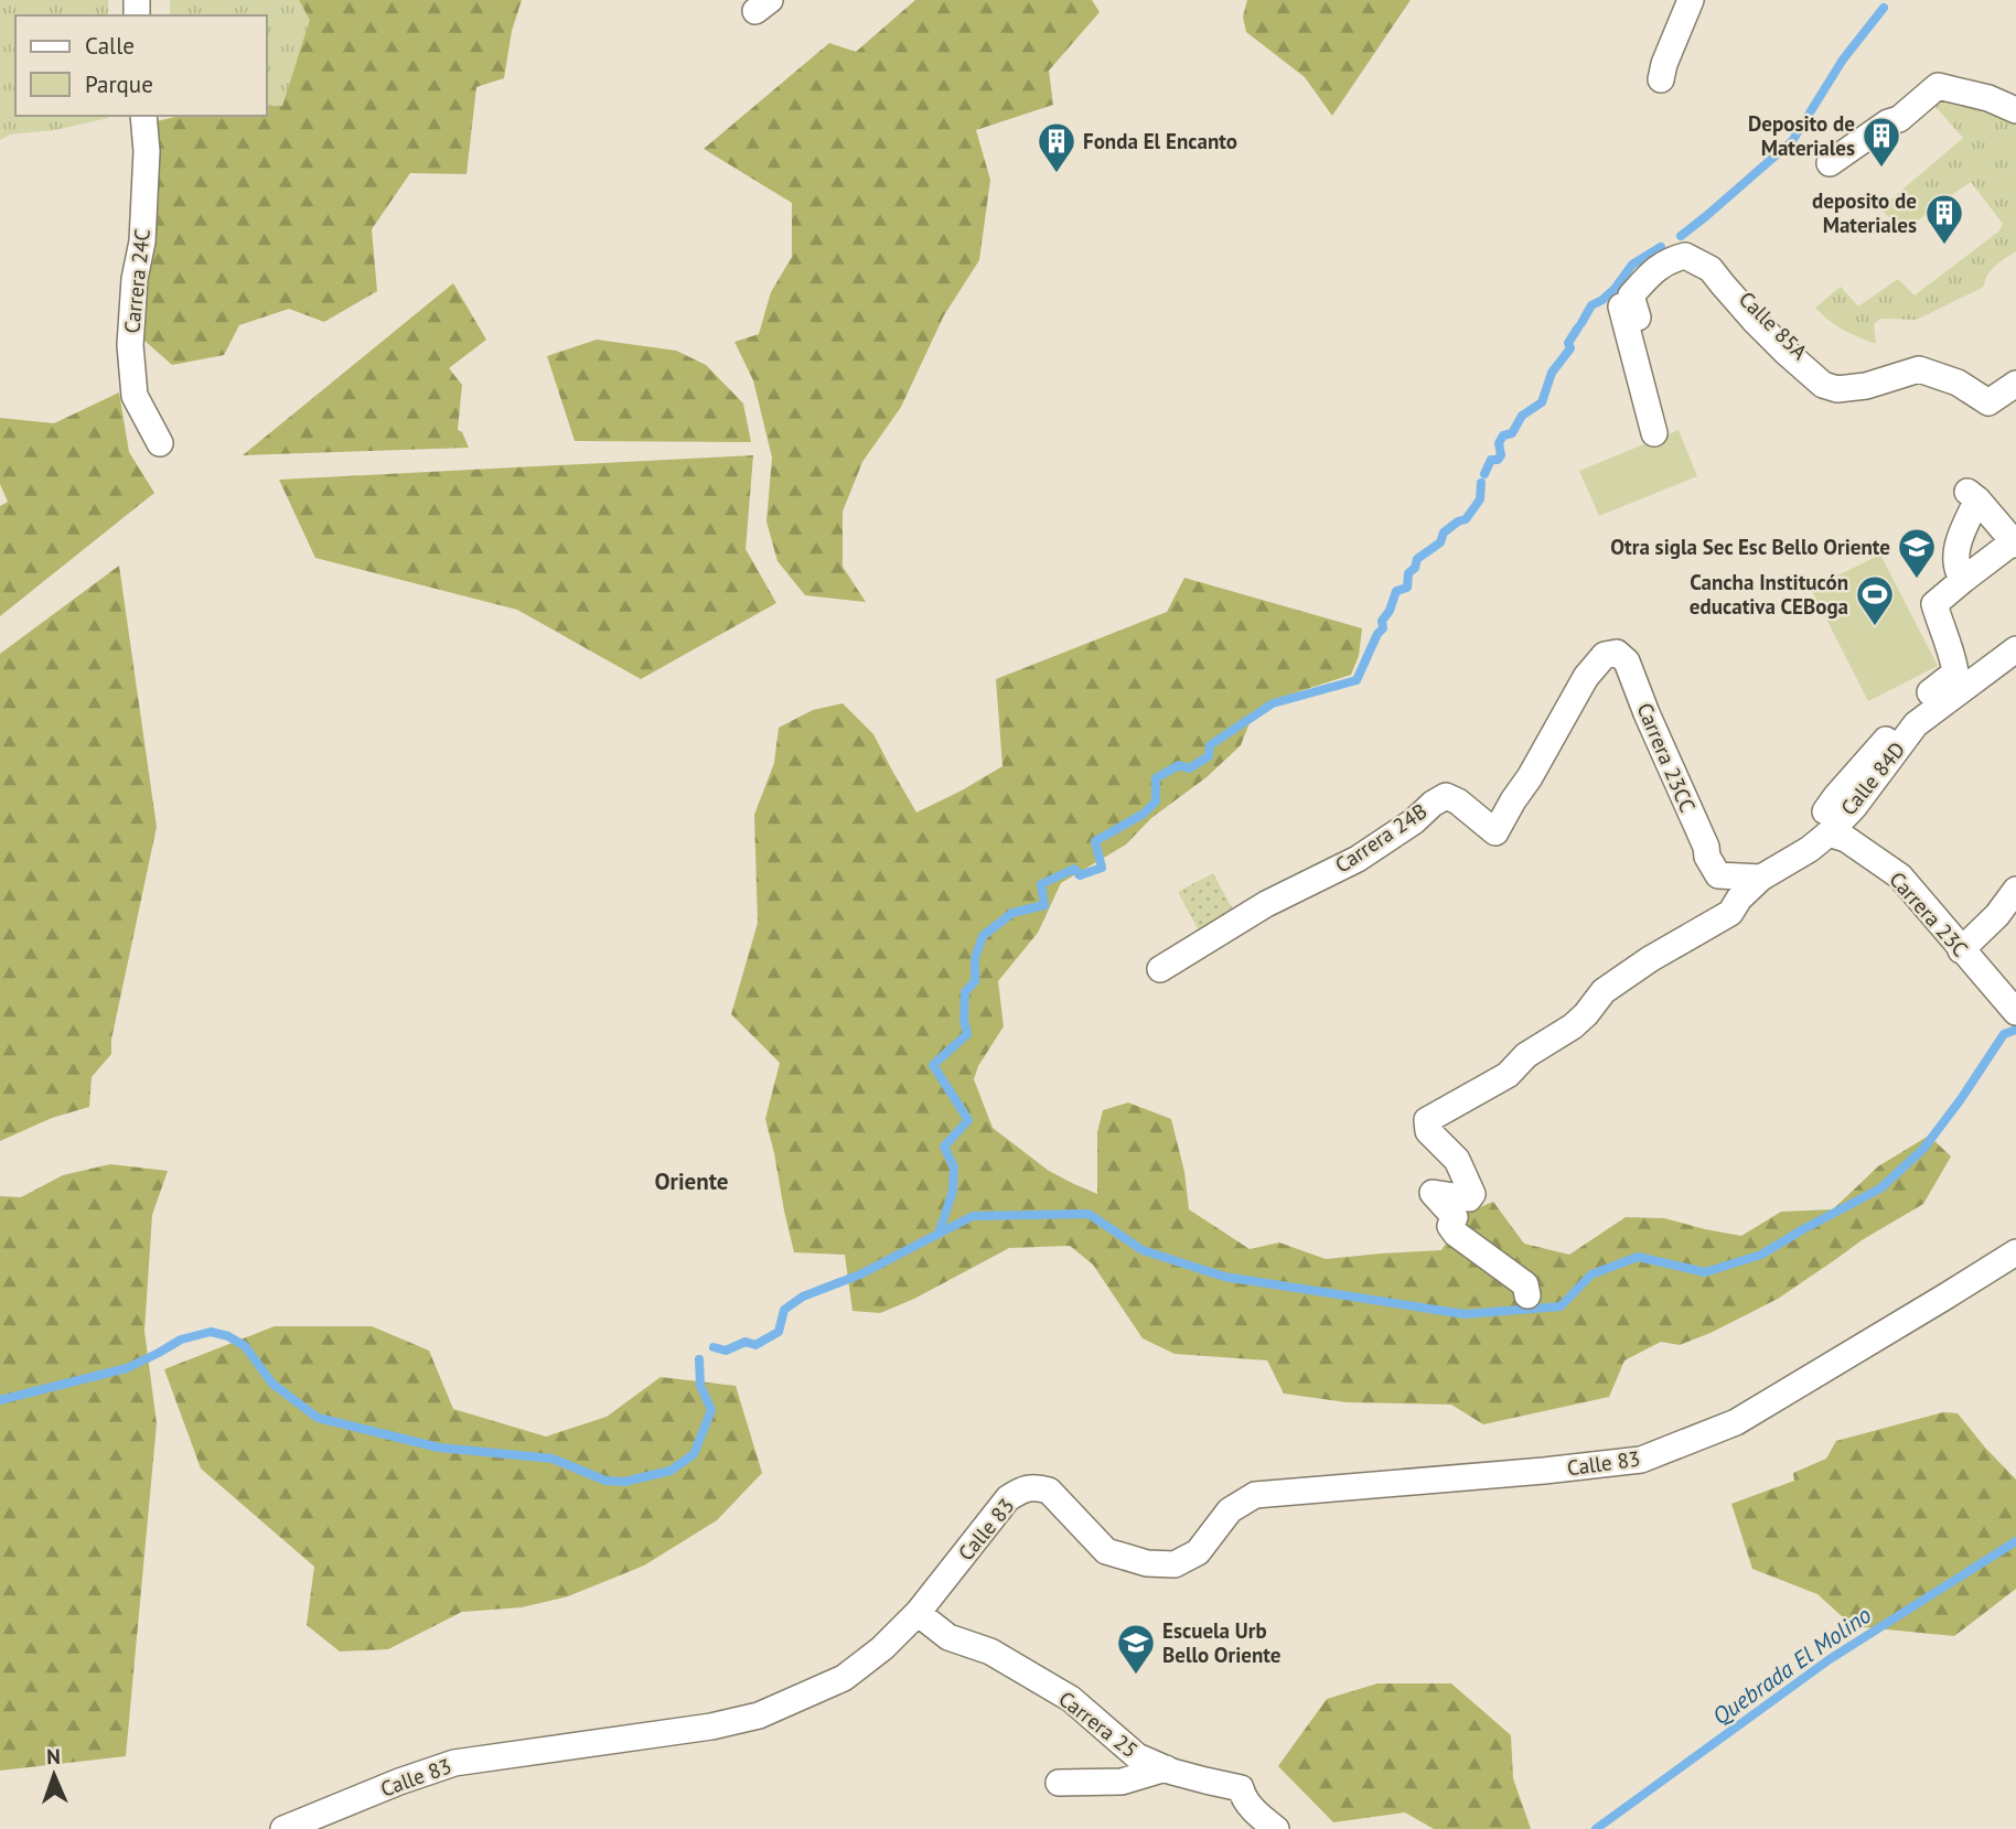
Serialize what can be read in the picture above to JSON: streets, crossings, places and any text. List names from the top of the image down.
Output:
{
  "streets": {
    "street": [
      "Carrera 24C",
      "Calle 85A",
      "Carrera 23CC",
      "Calle 84D",
      "Carrera 24B",
      "Carrera 23C",
      "Calle 83",
      "Carrera 25"
    ]
  },
  "crossings": [
    ["Carrera 23CC", "Calle 84D"],
    ["Carrera 23CC", "Carrera 24B"],
    ["Calle 84D", "Carrera 23C"],
    ["Calle 83", "Carrera 25"]
  ],
  "districts": ["Oriente"],
  "water": ["Quebrada El Molino"],
  "places": {
    "building": ["Deposito de Materiales", "Fonda El Encanto", "deposito de Materiales"],
    "school or university": ["Otra sigla Sec Esc Bello Oriente", "Escuela Urb Bello Oriente"],
    "sports": ["Cancha Institucón educativa CEBoga"]
  },
  "legend": ["Calle", "Parque"],
  "north": "top"
}
